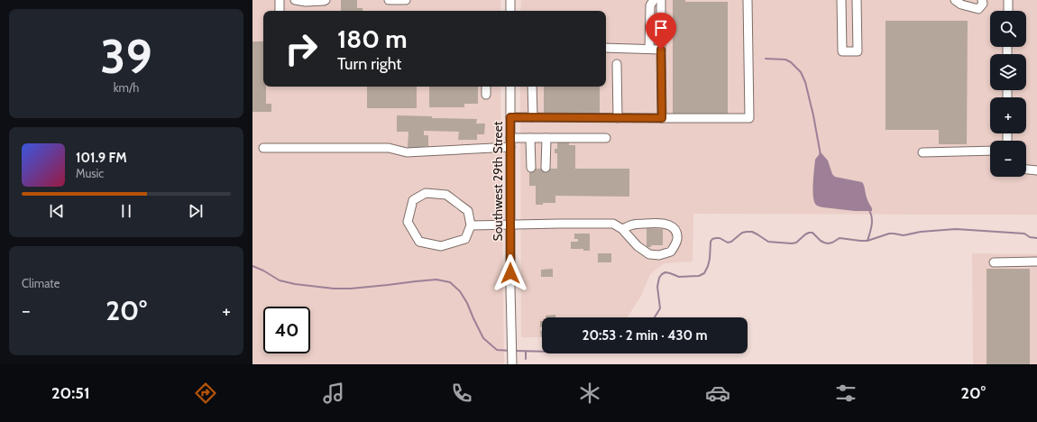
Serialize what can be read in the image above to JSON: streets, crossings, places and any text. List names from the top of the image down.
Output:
{
  "streets": {
    "street": ["Southwest 29th Street"]
  },
  "page": {
    "tile": [
      ["39", "km/h"],
      "Climate"
    ],
    "map_buttons": ["+", "−"],
    "turn": ["180 m", "Turn right"],
    "song": ["101.9 FM", "Music"],
    "heat": ["−", "20°", "+"],
    "limit": "40",
    "trip": "20:53 · 2 min · 430 m",
    "tabs": ["20:51", "20°"]
  }
}
